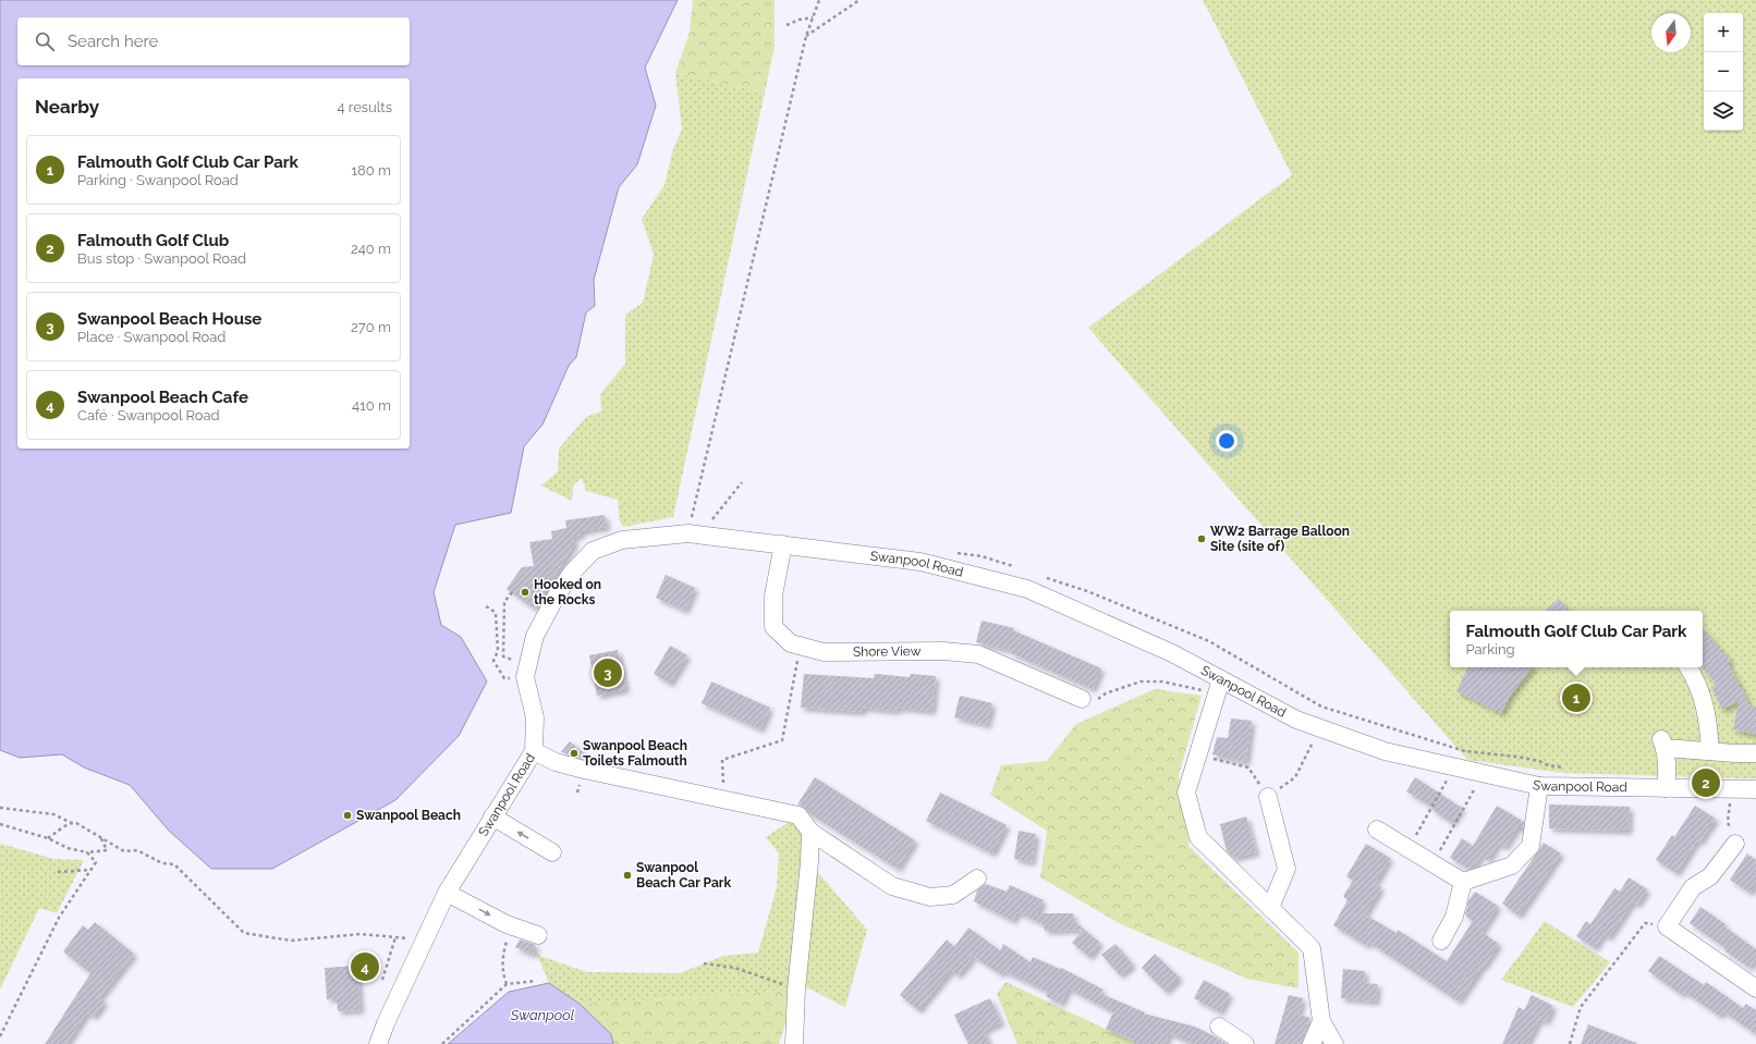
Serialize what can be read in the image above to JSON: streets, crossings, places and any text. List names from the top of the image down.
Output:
{
  "streets": {
    "street": ["Swanpool Road", "Shore View"]
  },
  "crossings": [
    ["Swanpool Road", "Shore View"]
  ],
  "water": ["Swanpool"],
  "places": [
    "WW2 Barrage Balloon Site (site of)",
    "Hooked on the Rocks",
    "Swanpool Beach Toilets Falmouth",
    "Swanpool Beach",
    "Swanpool Beach Car Park"
  ],
  "north": "bottom",
  "page": {
    "map_buttons": ["+", "−"],
    "search": "Search here",
    "heading": ["Nearby", "4 results"],
    "list": [
      {
        "mark": "1",
        "name": "Falmouth Golf Club Car Park",
        "note": "Parking · Swanpool Road",
        "value": "180 m"
      },
      {
        "mark": "2",
        "name": "Falmouth Golf Club",
        "note": "Bus stop · Swanpool Road",
        "value": "240 m"
      },
      {
        "mark": "3",
        "name": "Swanpool Beach House",
        "note": "Place · Swanpool Road",
        "value": "270 m"
      },
      {
        "mark": "4",
        "name": "Swanpool Beach Cafe",
        "note": "Café · Swanpool Road",
        "value": "410 m"
      }
    ],
    "popup": ["Falmouth Golf Club Car Park", "Parking"],
    "pins": [
      "3",
      "1",
      "2",
      "4"
    ]
  }
}
